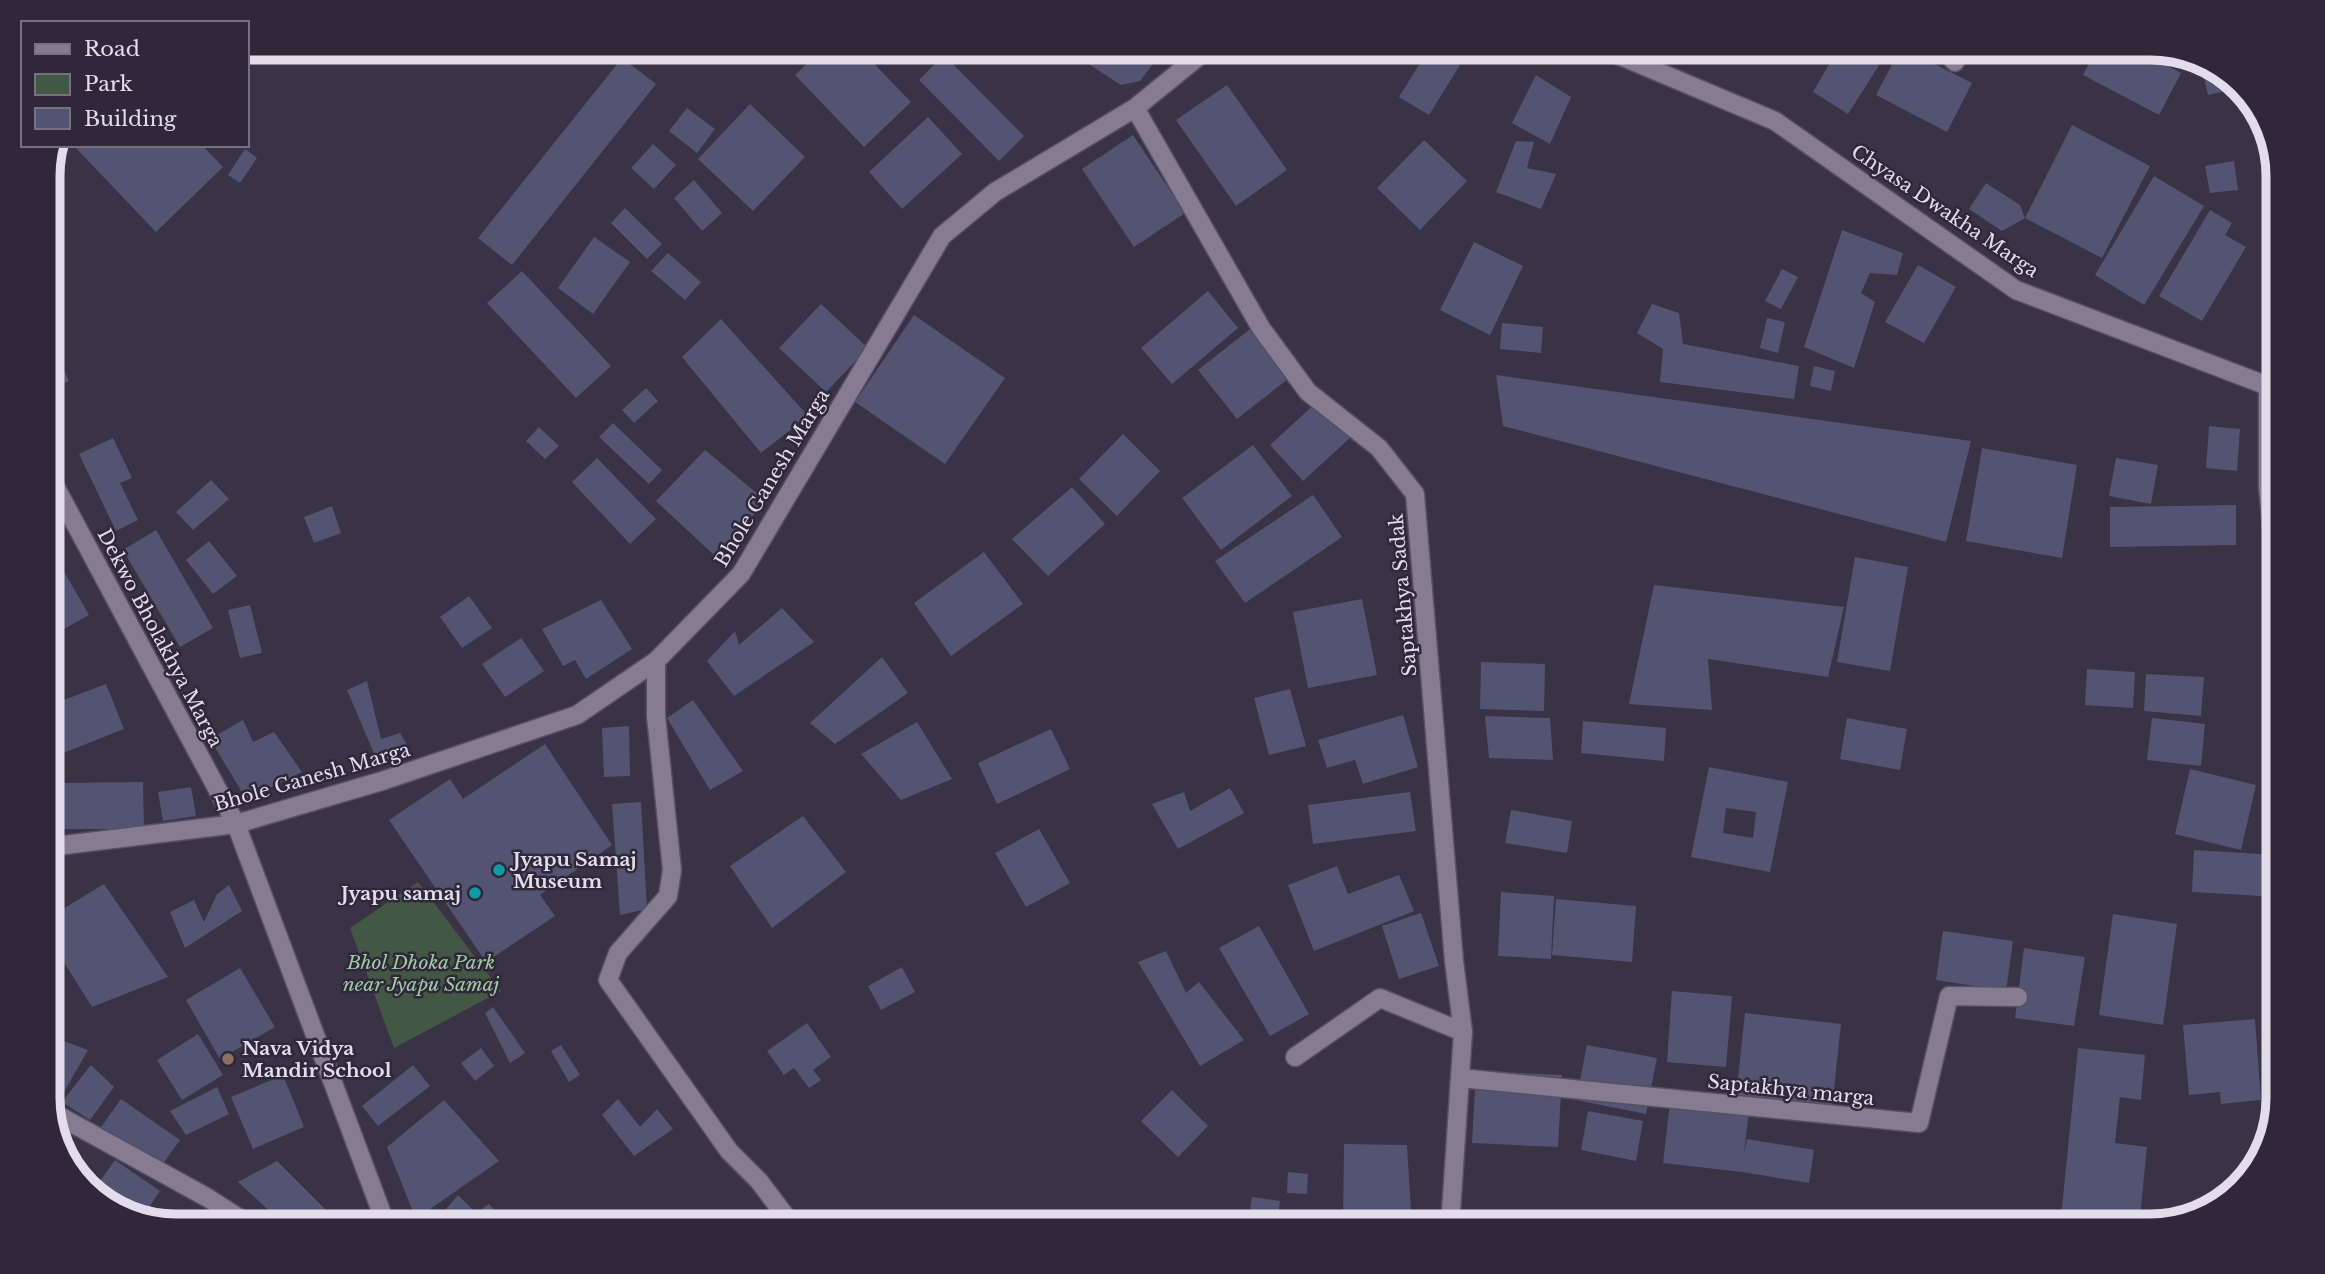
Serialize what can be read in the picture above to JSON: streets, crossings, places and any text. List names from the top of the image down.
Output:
{
  "streets": {
    "street": [
      "Chyasa Dwakha Marga",
      "Bhole Ganesh Marga",
      "Saptakhya Sadak",
      "Dekwo Bholakhya Marga",
      "Saptakhya marga"
    ]
  },
  "crossings": [
    ["Bhole Ganesh Marga", "Saptakhya Sadak"],
    ["Bhole Ganesh Marga", "Dekwo Bholakhya Marga"],
    ["Saptakhya Sadak", "Saptakhya marga"]
  ],
  "parks": ["Bhol Dhoka Park near Jyapu Samaj"],
  "places": ["Jyapu Samaj Museum", "Jyapu samaj", "Nava Vidya Mandir School"],
  "legend": ["Road", "Park", "Building"]
}
